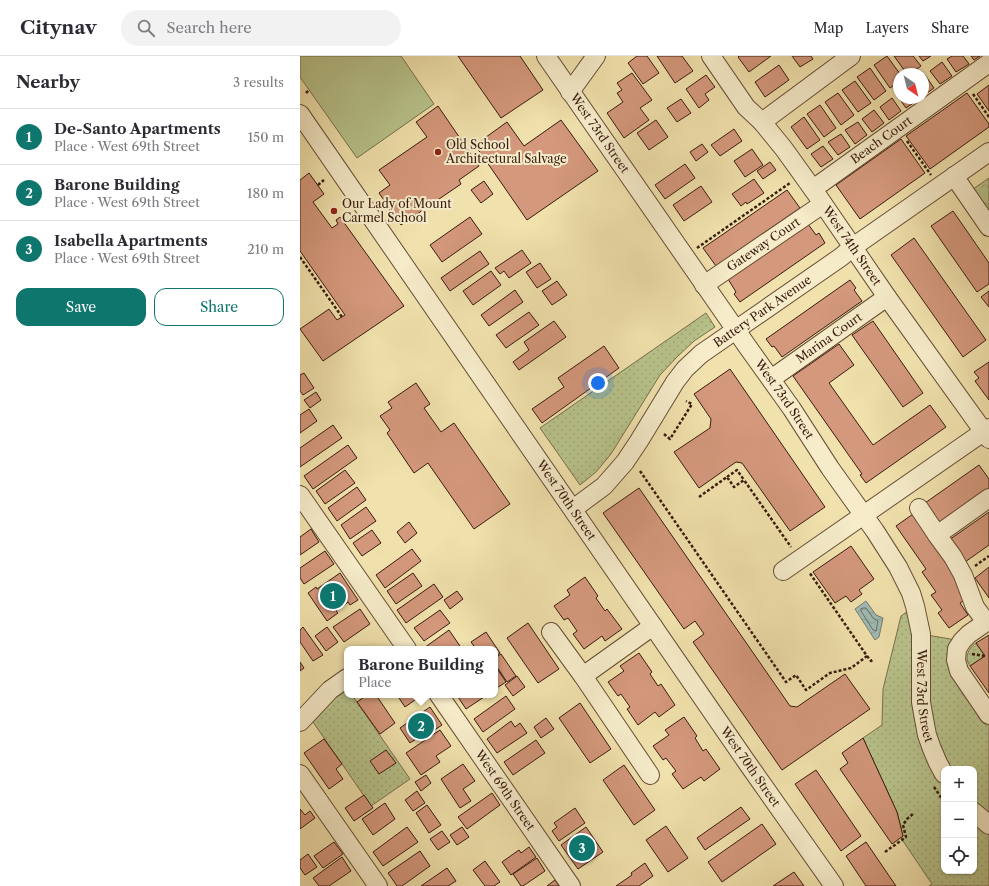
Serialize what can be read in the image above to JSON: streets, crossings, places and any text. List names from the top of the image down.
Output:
{
  "streets": {
    "street": [
      "West 73rd Street",
      "Beach Court",
      "Gateway Court",
      "West 74th Street",
      "Battery Park Avenue",
      "Marina Court",
      "West 70th Street",
      "West 69th Street"
    ]
  },
  "crossings": [
    ["West 73rd Street", "Gateway Court"],
    ["West 73rd Street", "Battery Park Avenue"],
    ["West 73rd Street", "Marina Court"],
    ["Beach Court", "West 74th Street"],
    ["Gateway Court", "West 74th Street"],
    ["West 74th Street", "Battery Park Avenue"],
    ["West 74th Street", "Marina Court"],
    ["Battery Park Avenue", "West 70th Street"]
  ],
  "places": ["Old School Architectural Salvage", "Our Lady of Mount Carmel School"],
  "north": "bottom right",
  "page": {
    "header": "Citynav",
    "search": "Search here",
    "nav": ["Map", "Layers", "Share"],
    "heading": ["Nearby", "3 results"],
    "list": [
      {
        "mark": "1",
        "name": "De-Santo Apartments",
        "note": "Place · West 69th Street",
        "value": "150 m"
      },
      {
        "mark": "2",
        "name": "Barone Building",
        "note": "Place · West 69th Street",
        "value": "180 m"
      },
      {
        "mark": "3",
        "name": "Isabella Apartments",
        "note": "Place · West 69th Street",
        "value": "210 m"
      }
    ],
    "buttons": ["Save", "Share"],
    "pins": ["1", "2", "3"],
    "popup": ["Barone Building", "Place"],
    "map_buttons": ["+", "−"]
  }
}
